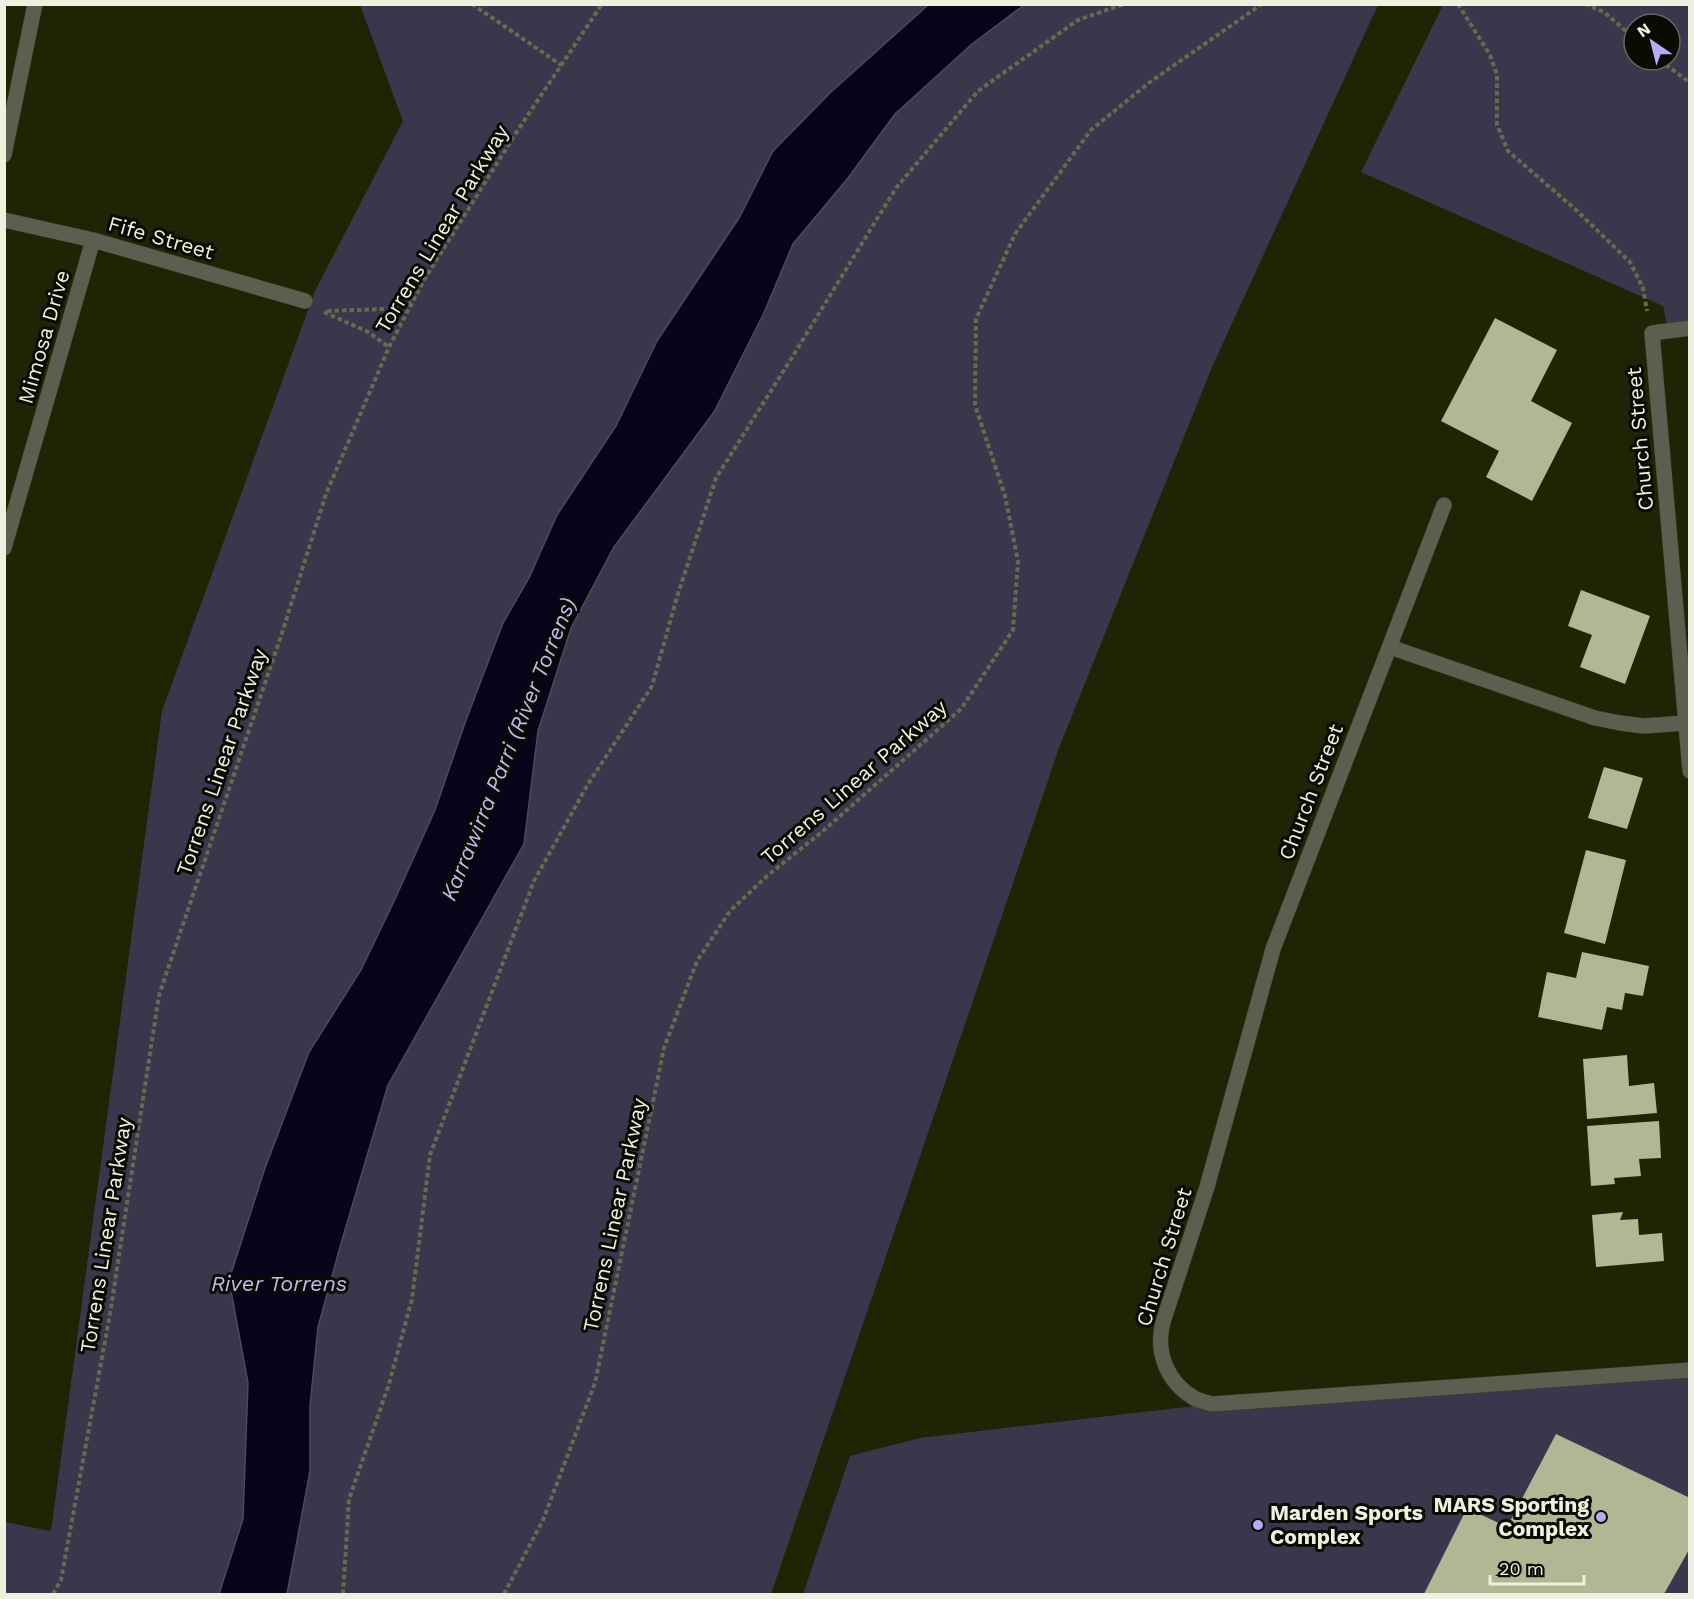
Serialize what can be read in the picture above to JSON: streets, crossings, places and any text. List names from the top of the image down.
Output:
{
  "streets": {
    "street": ["Fife Street", "Mimosa Drive", "Church Street"],
    "path": ["Torrens Linear Parkway"]
  },
  "crossings": [
    ["Fife Street", "Mimosa Drive"]
  ],
  "water": ["Karrawirra Parri (River Torrens)", "River Torrens"],
  "places": ["MARS Sporting Complex", "Marden Sports Complex"],
  "scale_bar": "20 m",
  "north": "top left"
}
